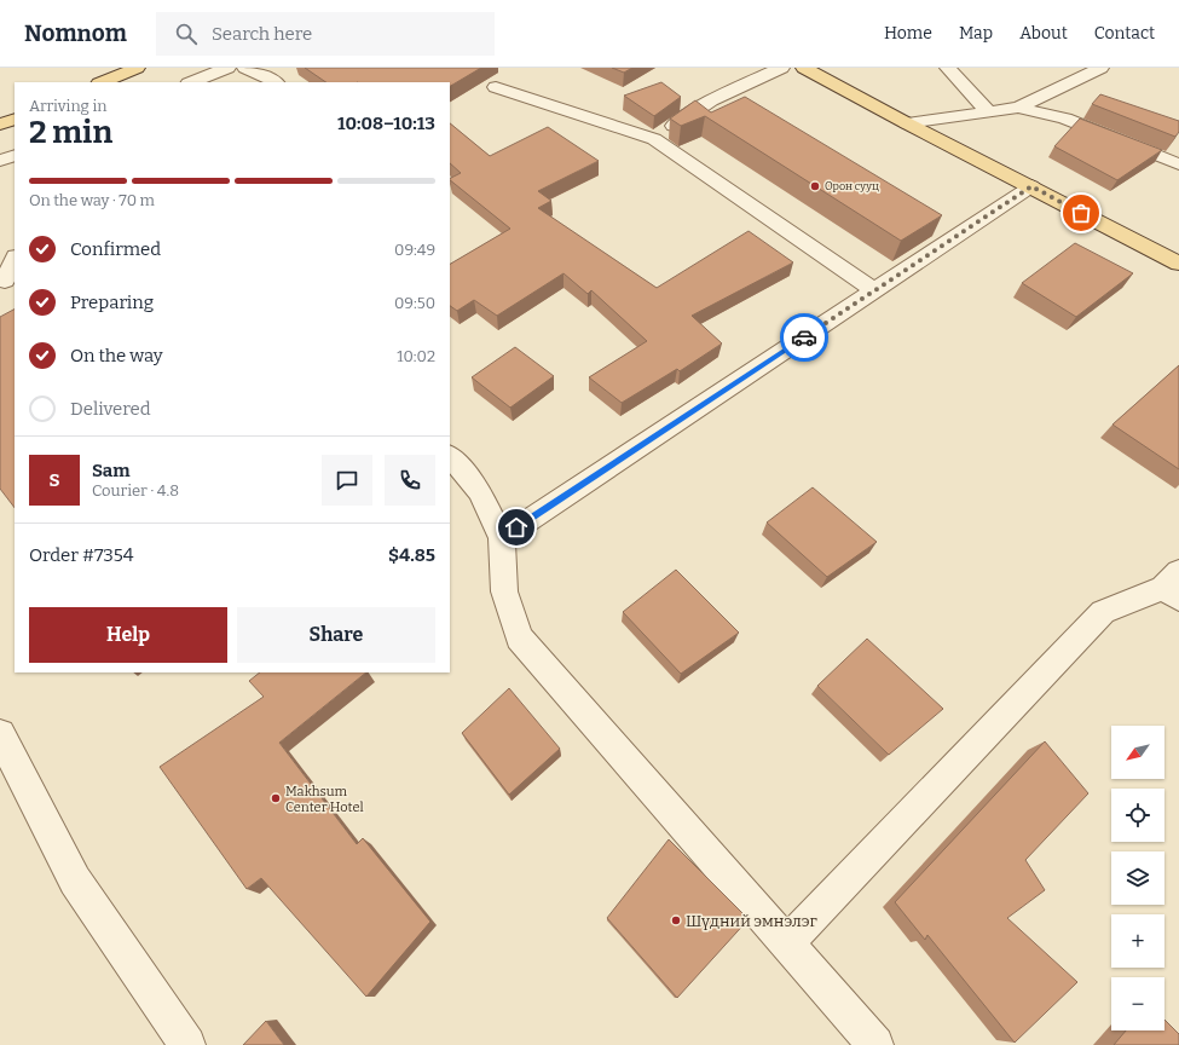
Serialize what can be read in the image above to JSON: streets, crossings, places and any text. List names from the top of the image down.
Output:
{
  "places": ["Орон сууц", "Makhsum Center Hotel", "Шүдний эмнэлэг"],
  "north": "bottom left",
  "page": {
    "header": "Nomnom",
    "search": "Search here",
    "nav": [
      "Home",
      "Map",
      "About",
      "Contact"
    ],
    "heading": ["2 min", "Arriving in", "10:08–10:13"],
    "panel": [
      "Sam",
      "Courier · 4.8",
      "Order #7354",
      "$4.85"
    ],
    "bar": "On the way · 70 m",
    "list": [
      ["Confirmed", "09:49"],
      ["Preparing", "09:50"],
      ["On the way", "10:02"],
      "Delivered"
    ],
    "round": "S",
    "buttons": ["Help", "Share"],
    "map_buttons": ["+", "−"]
  }
}
